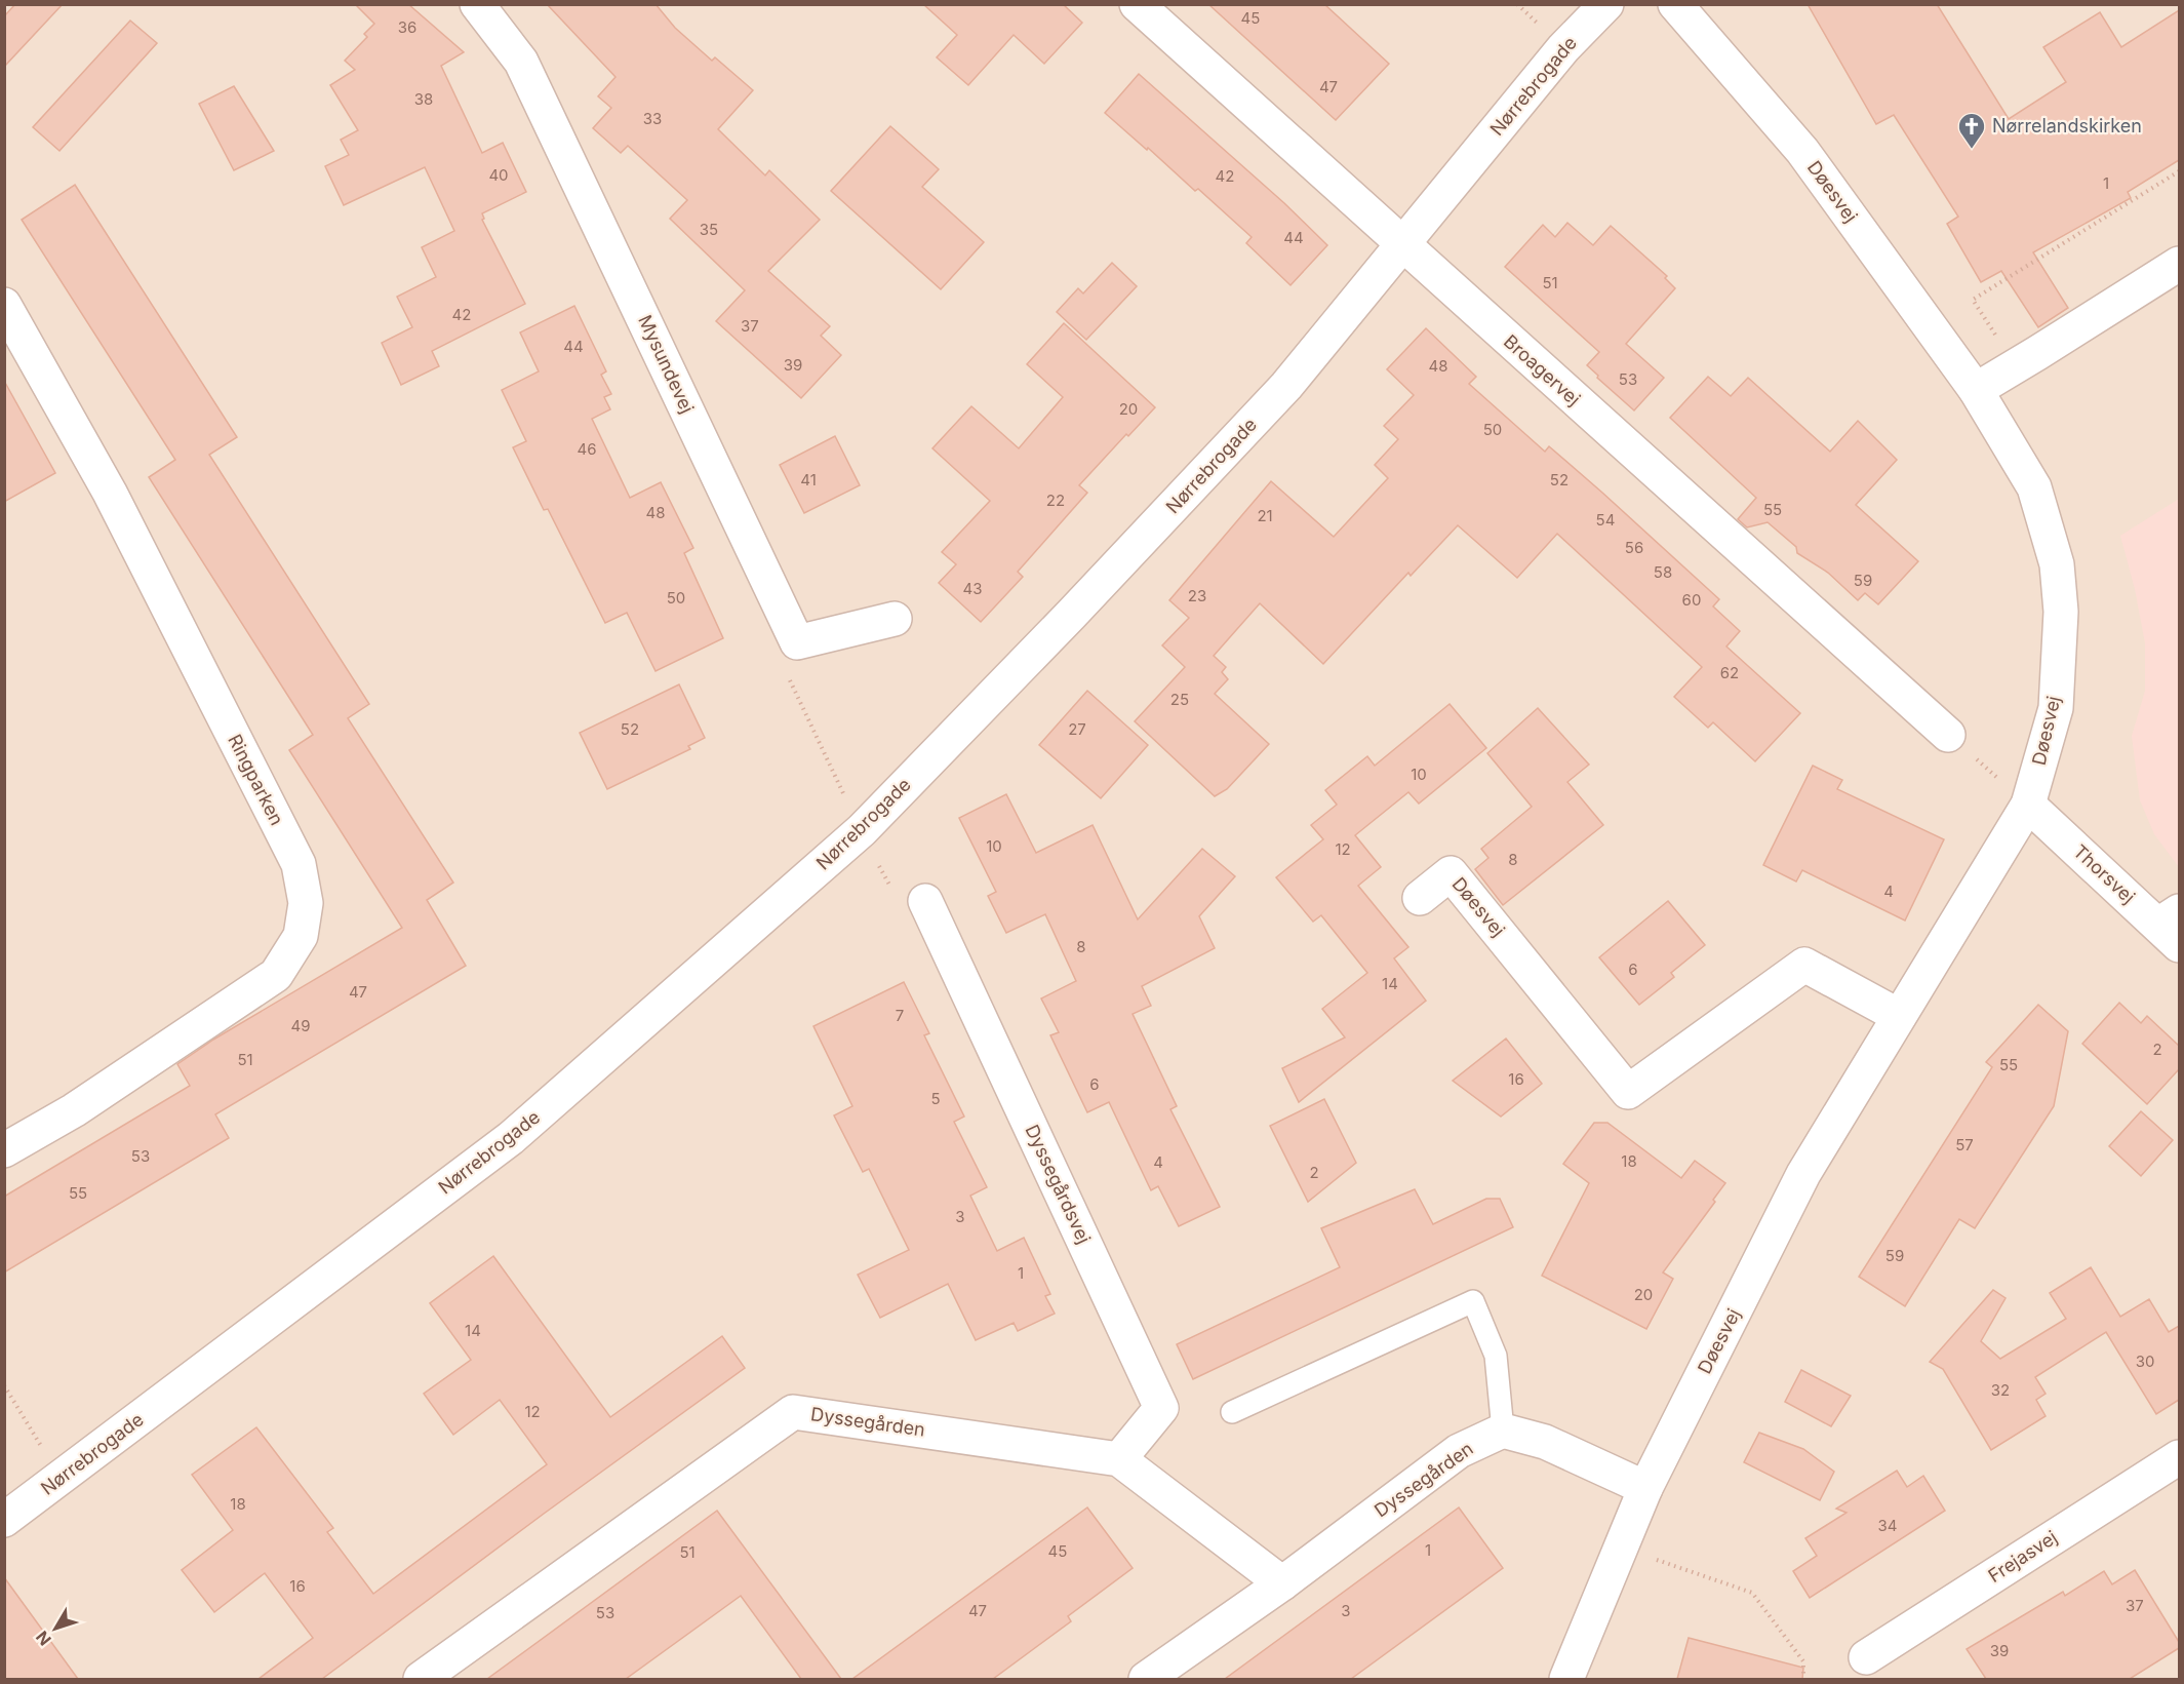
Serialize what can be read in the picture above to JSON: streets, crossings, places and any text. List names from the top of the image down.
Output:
{
  "streets": {
    "street": [
      "Nørrebrogade",
      "Døesvej",
      "Mysundevej",
      "Broagervej",
      "Ringparken",
      "Thorsvej",
      "Dyssegårdsvej",
      "Dyssegården",
      "Frejasvej"
    ]
  },
  "crossings": [
    ["Nørrebrogade", "Broagervej"],
    ["Døesvej", "Thorsvej"],
    ["Dyssegårdsvej", "Dyssegården"]
  ],
  "places": {
    "church": ["Nørrelandskirken"]
  },
  "house_numbers": [
    "45",
    "36",
    "47",
    "38",
    "33",
    "40",
    "42",
    "1",
    "35",
    "44",
    "51",
    "42",
    "37",
    "44",
    "39",
    "48",
    "53",
    "20",
    "50",
    "46",
    "41",
    "52",
    "22",
    "55",
    "48",
    "21",
    "54",
    "56",
    "58",
    "59",
    "43",
    "23",
    "50",
    "60",
    "62",
    "25",
    "52",
    "27",
    "10",
    "10",
    "12",
    "8",
    "4",
    "8",
    "6",
    "14",
    "47",
    "7",
    "49",
    "2",
    "51",
    "55",
    "16",
    "6",
    "5",
    "57",
    "53",
    "18",
    "4",
    "2",
    "55",
    "3",
    "59",
    "1",
    "20",
    "14",
    "30",
    "32",
    "12",
    "18",
    "34",
    "1",
    "45",
    "51",
    "16",
    "37",
    "47",
    "3",
    "53",
    "39"
  ],
  "north": "bottom left"
}
